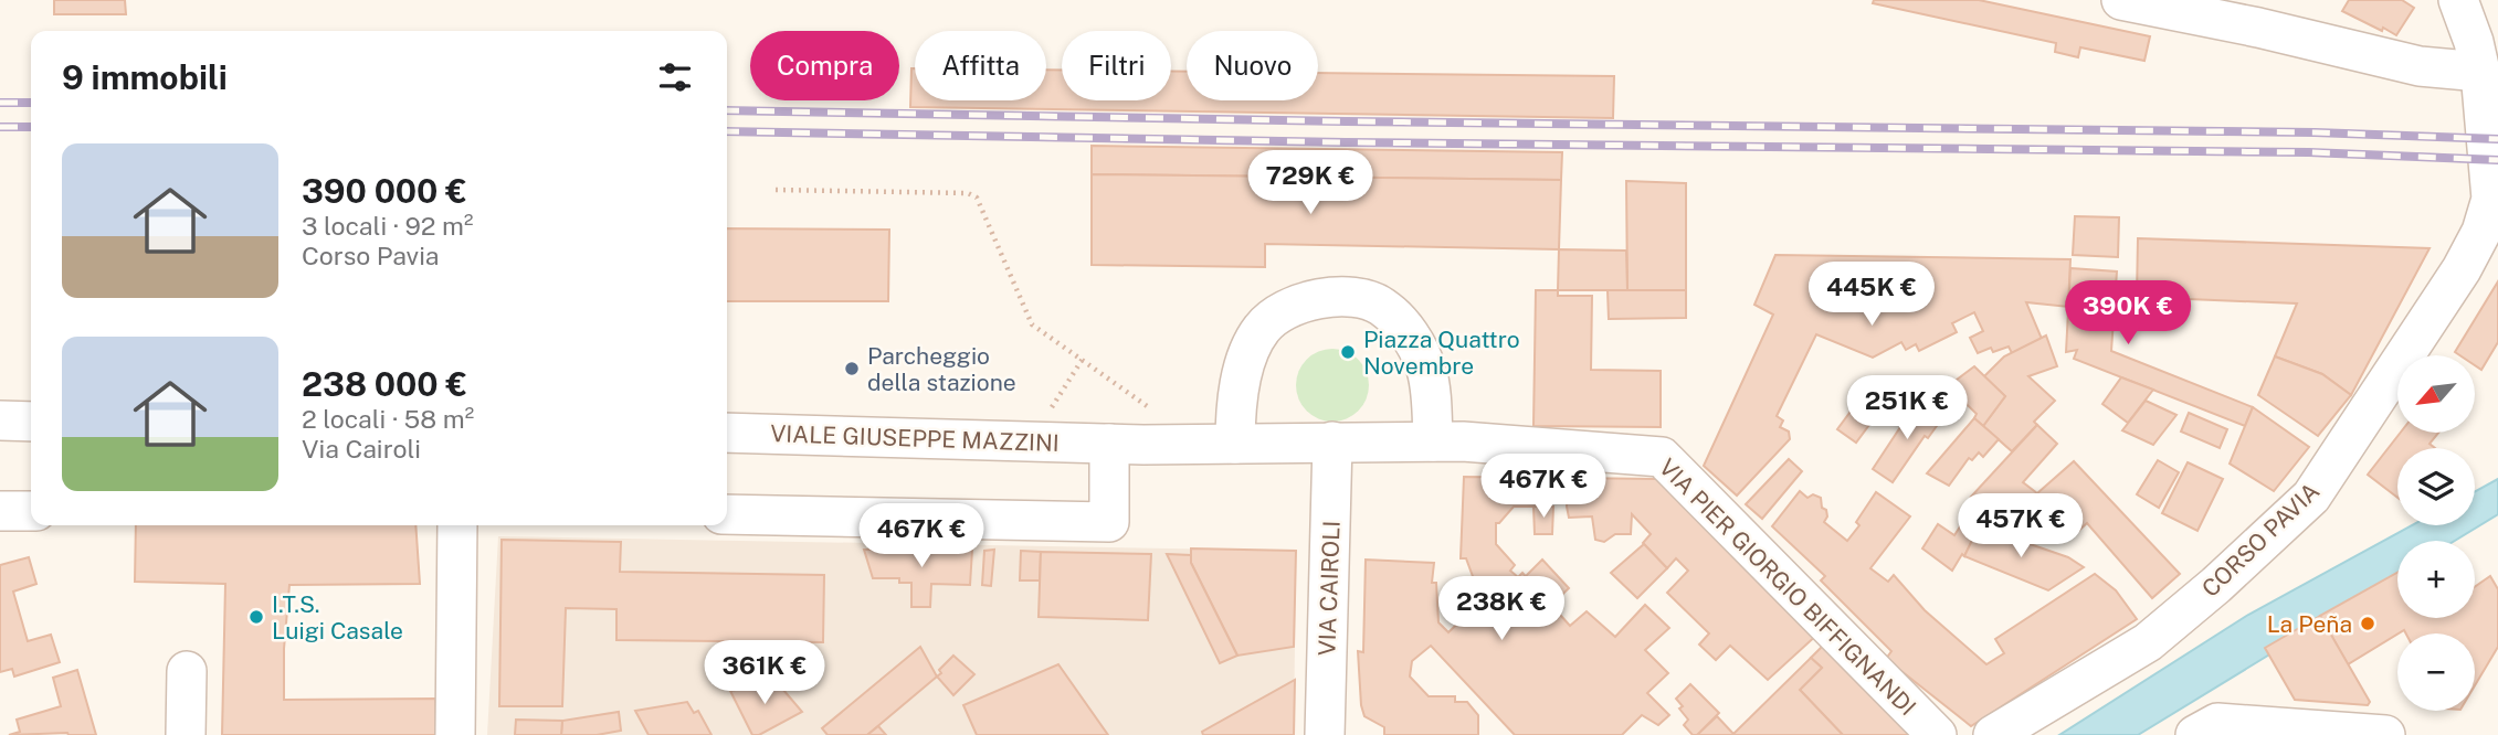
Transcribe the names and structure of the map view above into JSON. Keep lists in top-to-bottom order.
{
  "streets": {
    "street": [
      "VIALE GIUSEPPE MAZZINI",
      "CORSO PAVIA",
      "VIA PIER GIORGIO BIFFIGNANDI",
      "VIA CAIROLI"
    ]
  },
  "crossings": [
    ["VIALE GIUSEPPE MAZZINI", "VIA PIER GIORGIO BIFFIGNANDI"],
    ["VIALE GIUSEPPE MAZZINI", "VIA CAIROLI"],
    ["VIA PIER GIORGIO BIFFIGNANDI", "VIA CAIROLI"]
  ],
  "places": [
    "Piazza Quattro Novembre",
    "Parcheggio della stazione",
    "I.T.S. Luigi Casale",
    "La Peña"
  ],
  "north": "bottom left",
  "page": {
    "chip": [
      "Compra",
      "Affitta",
      "Filtri",
      "Nuovo"
    ],
    "heading": "9 immobili",
    "list": [
      {
        "name": "390 000 €",
        "note": "3 locali · 92 m² · Corso Pavia"
      },
      {
        "name": "238 000 €",
        "note": "2 locali · 58 m² · Via Cairoli"
      }
    ],
    "price": [
      "729K €",
      "445K €",
      "390K €",
      "251K €",
      "467K €",
      "457K €",
      "467K €",
      "238K €",
      "361K €"
    ],
    "map_buttons": ["+", "−"]
  }
}
